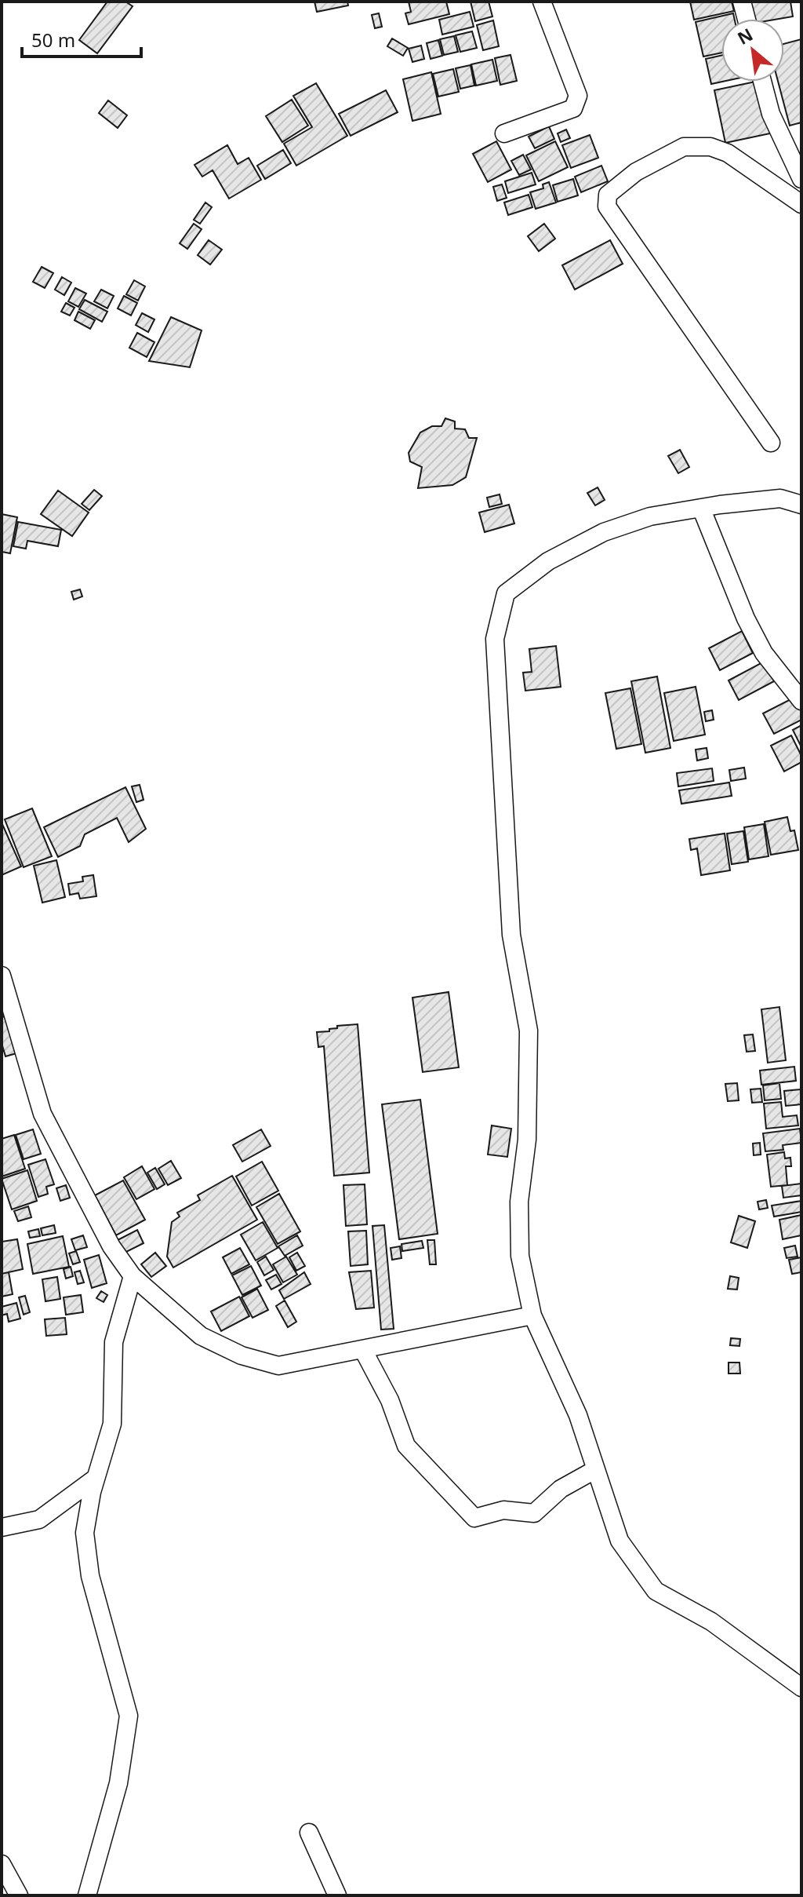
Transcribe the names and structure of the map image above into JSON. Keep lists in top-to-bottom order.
{
  "scale_bar": "50 m",
  "north": "top left"
}
